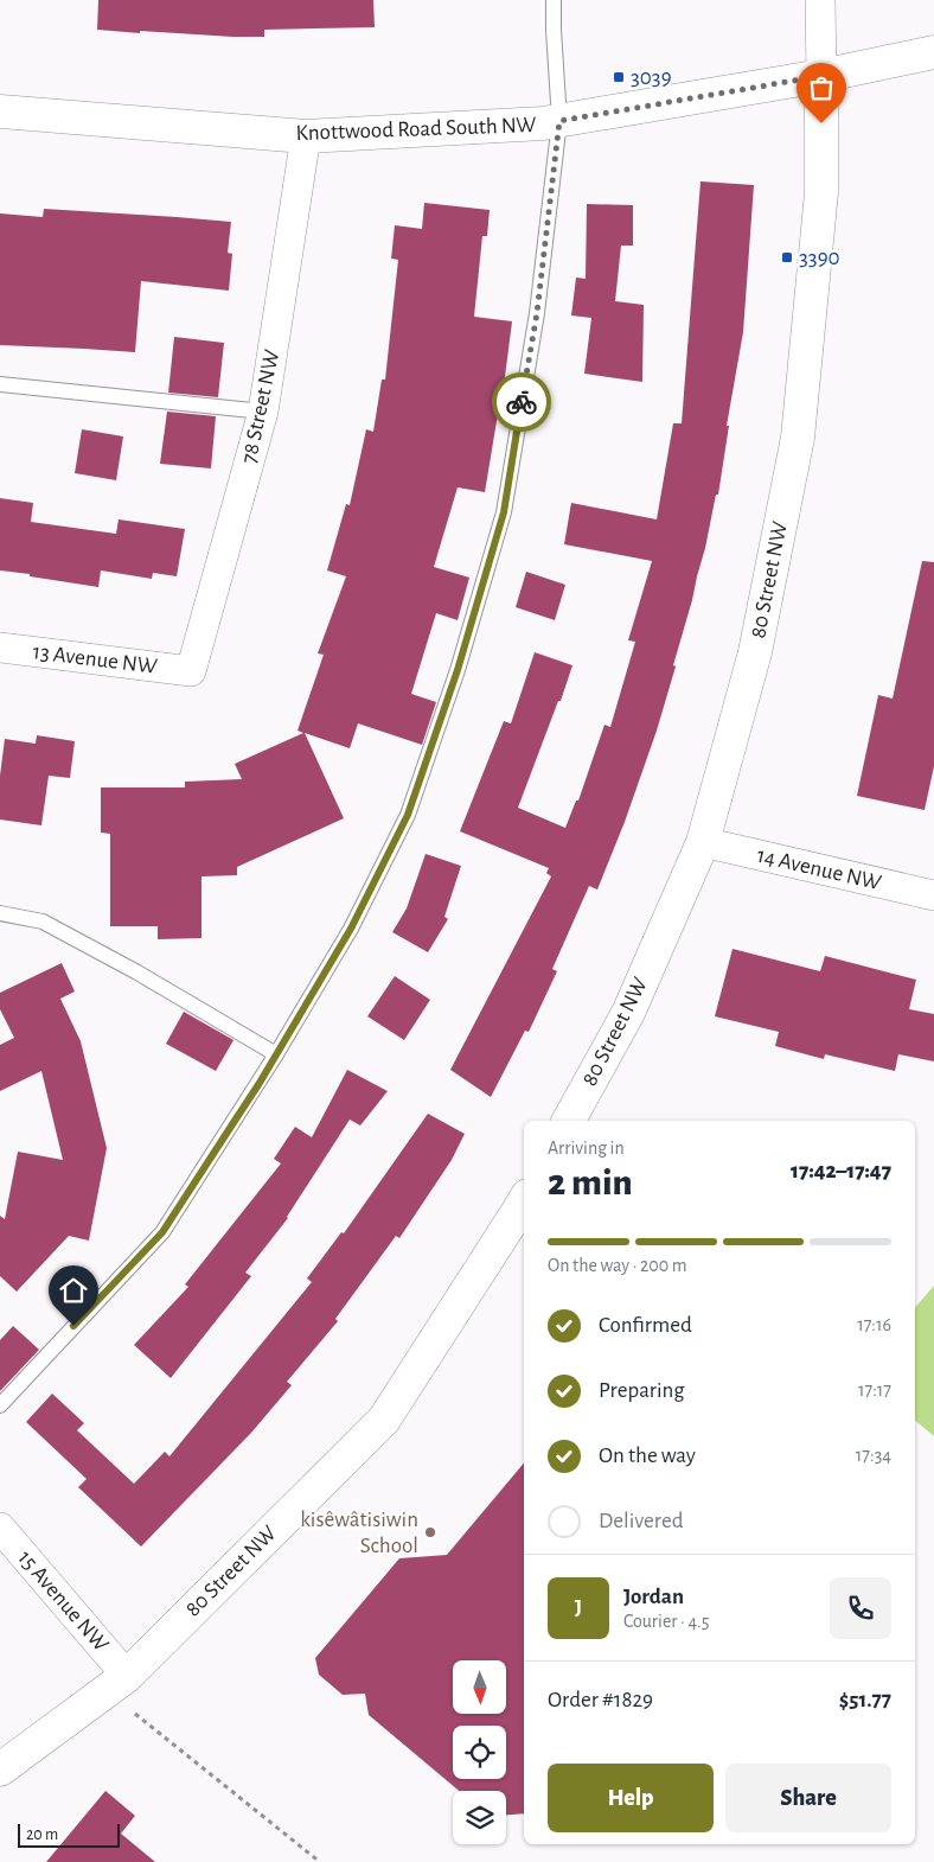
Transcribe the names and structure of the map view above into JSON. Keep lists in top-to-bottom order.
{
  "streets": {
    "street": [
      "Knottwood Road South NW",
      "78 Street NW",
      "80 Street NW",
      "13 Avenue NW",
      "14 Avenue NW",
      "15 Avenue NW"
    ]
  },
  "crossings": [
    ["Knottwood Road South NW", "78 Street NW"],
    ["Knottwood Road South NW", "80 Street NW"],
    ["78 Street NW", "13 Avenue NW"],
    ["80 Street NW", "14 Avenue NW"],
    ["80 Street NW", "15 Avenue NW"]
  ],
  "places": {
    "transit": ["3039", "3390"],
    "other": ["kisêwâtisiwin School"]
  },
  "scale_bar": "20 m",
  "north": "bottom",
  "page": {
    "heading": ["2 min", "Arriving in", "17:42–17:47"],
    "panel": [
      "Jordan",
      "Courier · 4.5",
      "Order #1829",
      "$51.77"
    ],
    "bar": "On the way · 200 m",
    "list": [
      ["Confirmed", "17:16"],
      ["Preparing", "17:17"],
      ["On the way", "17:34"],
      "Delivered"
    ],
    "round": "J",
    "buttons": ["Help", "Share"],
    "scale": "20 m"
  }
}
